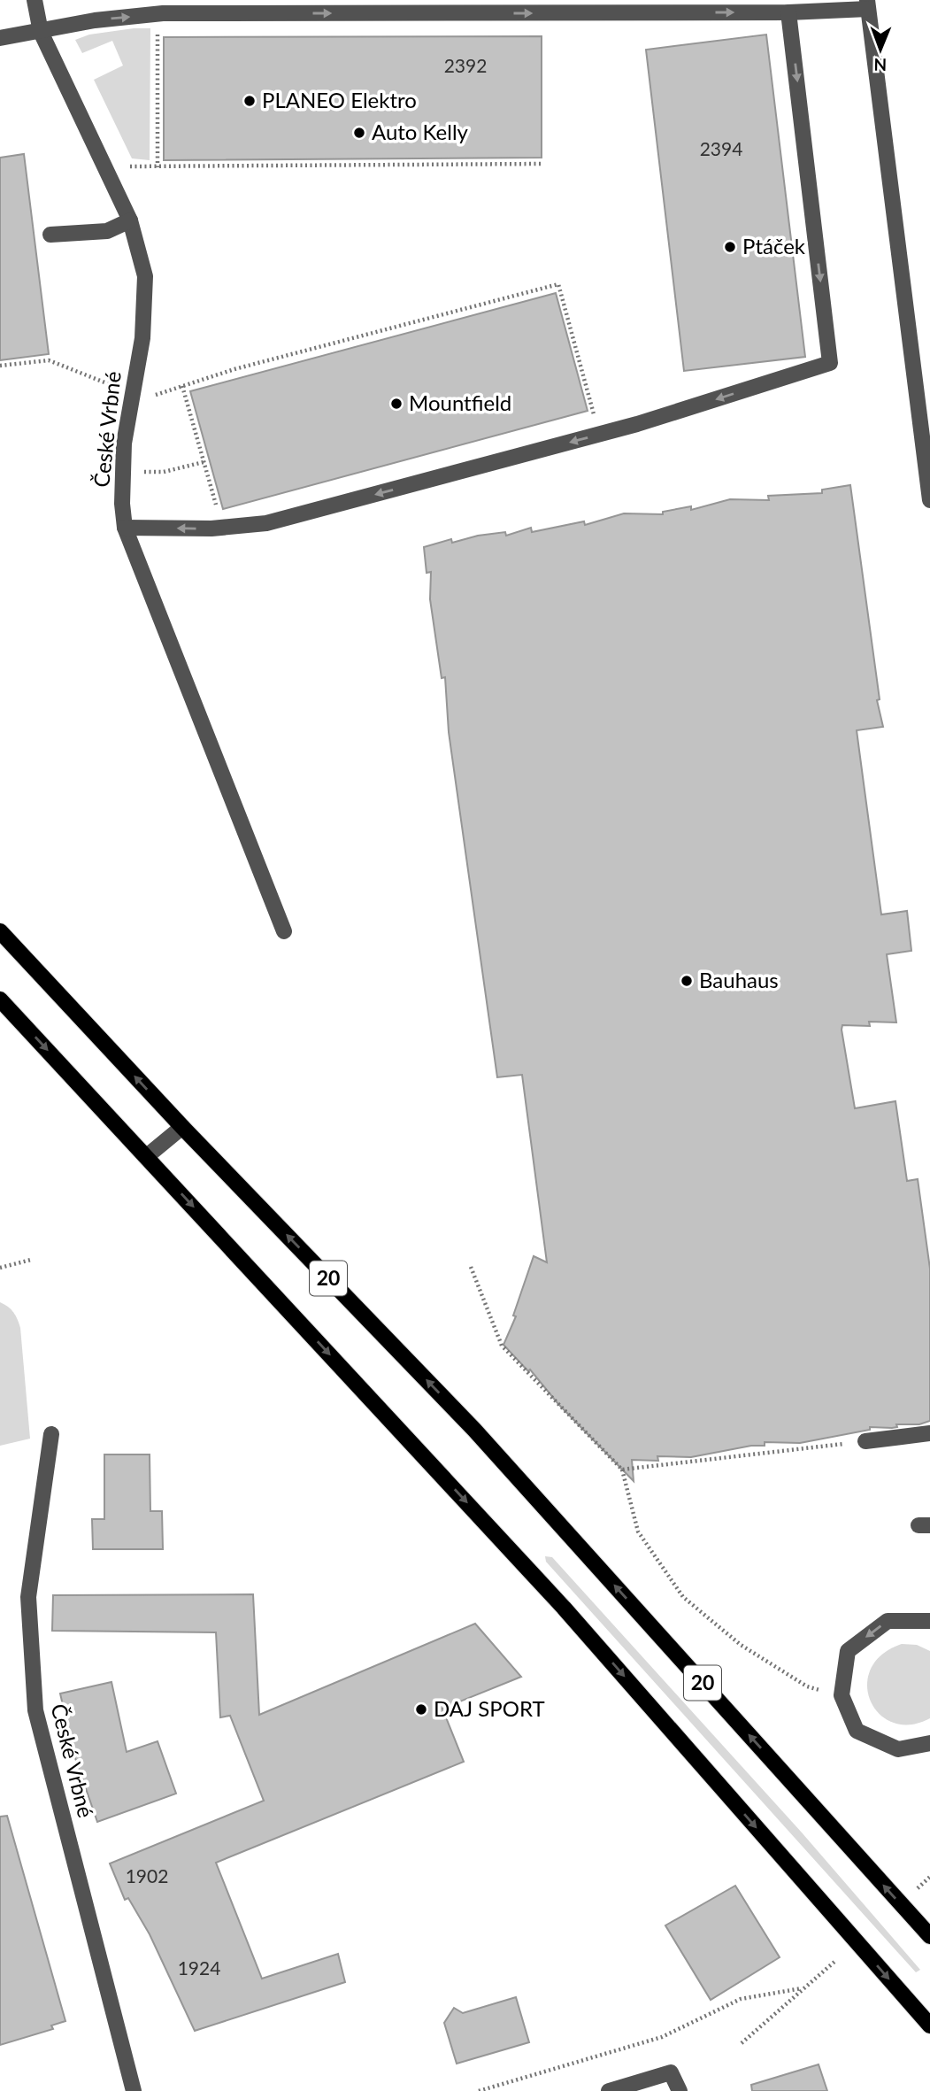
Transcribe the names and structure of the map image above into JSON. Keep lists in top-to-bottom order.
{
  "streets": {
    "main road": ["20"],
    "street": ["České Vrbné"]
  },
  "places": [
    "PLANEO Elektro",
    "Auto Kelly",
    "Ptáček",
    "Mountfield",
    "Bauhaus",
    "DAJ SPORT"
  ],
  "house_numbers": [
    "2392",
    "2394",
    "1902",
    "1924"
  ],
  "north": "bottom"
}
